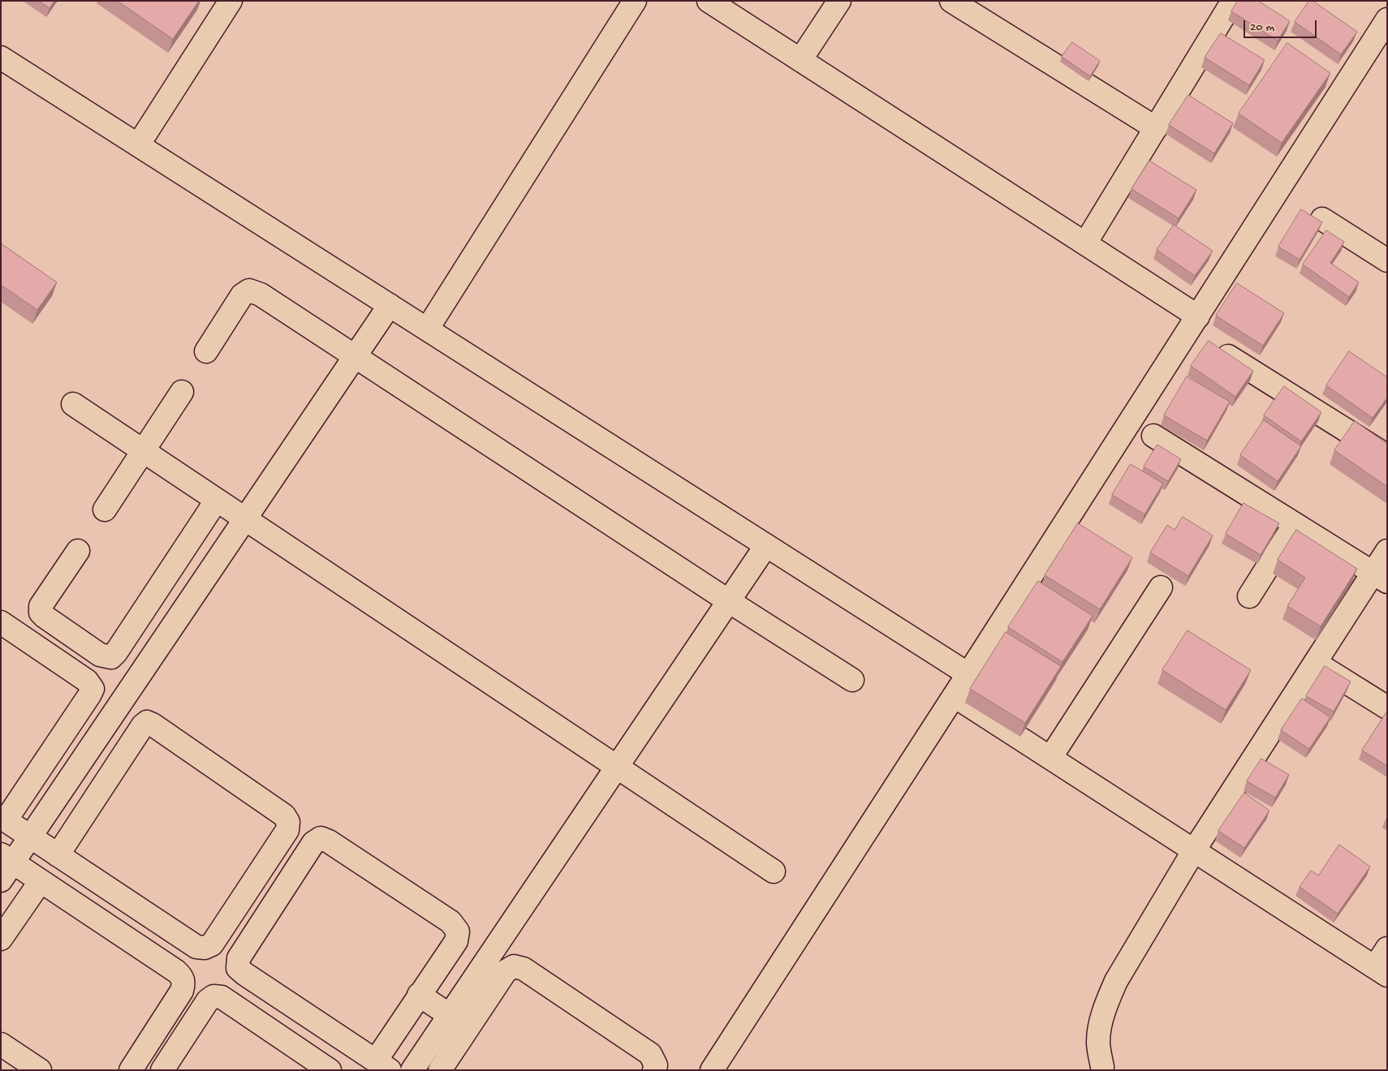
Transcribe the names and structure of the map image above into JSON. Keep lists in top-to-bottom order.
{
  "scale_bar": "20 m"
}
